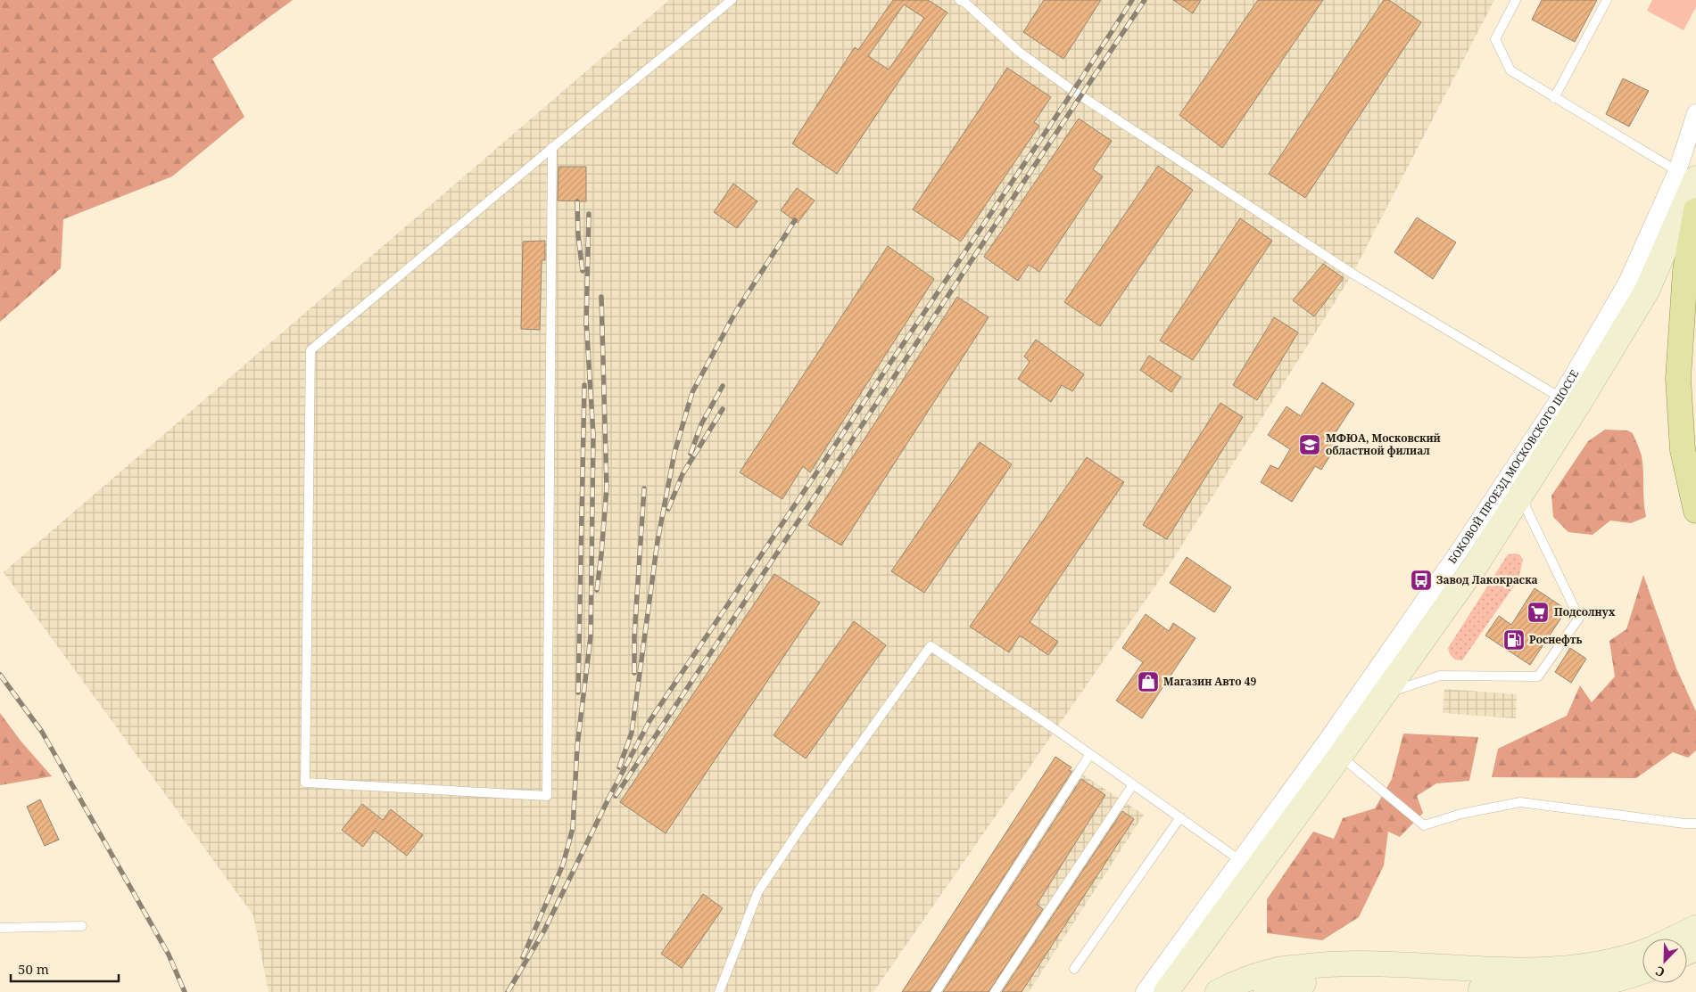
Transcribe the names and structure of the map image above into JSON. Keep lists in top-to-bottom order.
{
  "streets": {
    "street": ["БОКОВОЙ ПРОЕЗД МОСКОВСКОГО ШОССЕ"]
  },
  "places": {
    "school or university": ["МФЮА, Московский областной филиал"],
    "bus stop": ["Завод Лакокраска"],
    "supermarket": ["Подсолнух"],
    "fuel station": ["Роснефть"],
    "shop": ["Магазин Авто 49"]
  },
  "scale_bar": "50 m",
  "north": "bottom left"
}
